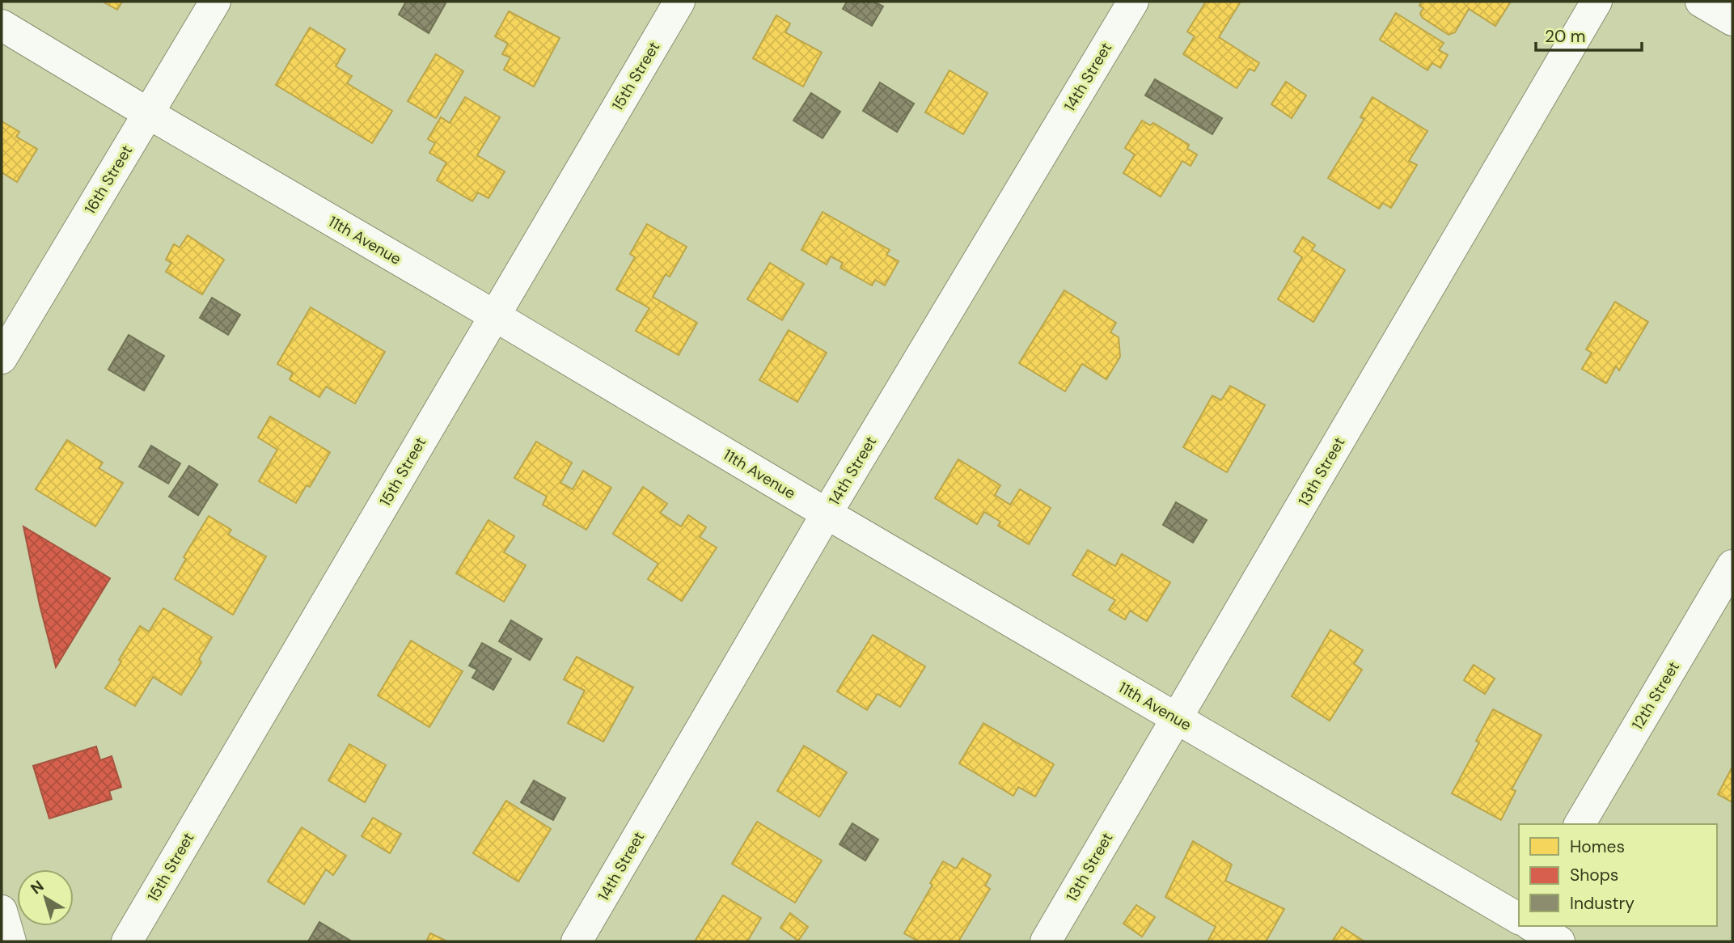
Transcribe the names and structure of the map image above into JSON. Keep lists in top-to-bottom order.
{
  "streets": {
    "street": [
      "15th Street",
      "14th Street",
      "16th Street",
      "11th Avenue",
      "13th Street",
      "12th Street"
    ]
  },
  "crossings": [
    ["15th Street", "11th Avenue"],
    ["14th Street", "11th Avenue"],
    ["16th Street", "11th Avenue"],
    ["11th Avenue", "13th Street"]
  ],
  "legend": ["Homes", "Shops", "Industry"],
  "scale_bar": "20 m",
  "north": "top left"
}
